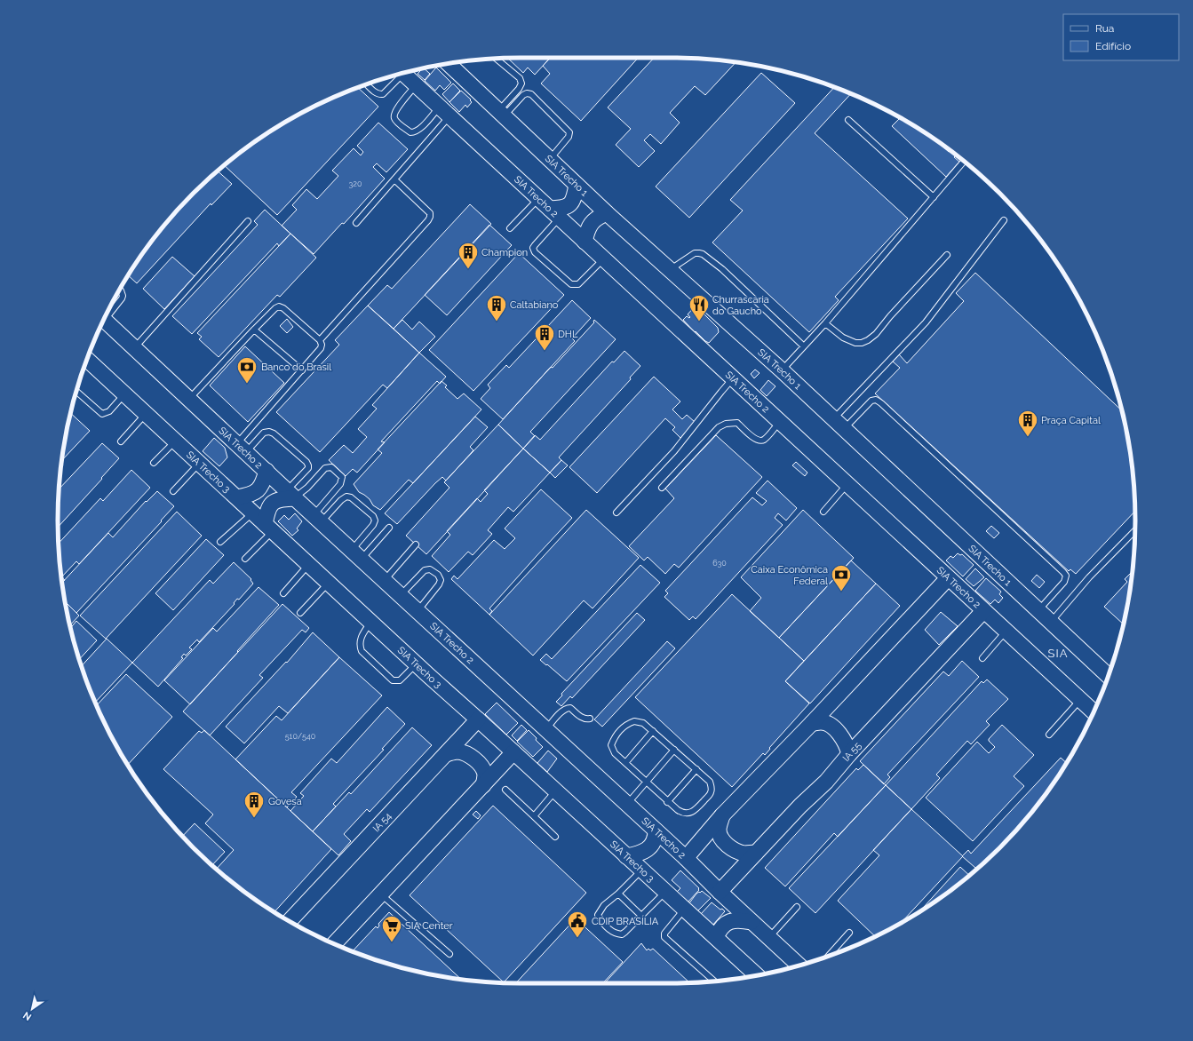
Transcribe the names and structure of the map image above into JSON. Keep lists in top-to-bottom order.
{
  "streets": {
    "main road": [
      "SIA Trecho 1",
      "SIA Trecho 2",
      "SIA Trecho 3",
      "IA 55",
      "IA 54"
    ]
  },
  "crossings": [
    ["SIA Trecho 2", "IA 55"],
    ["SIA Trecho 3", "IA 54"]
  ],
  "districts": ["SIA"],
  "places": {
    "building": [
      "Champion",
      "Caltabiano",
      "DHL",
      "Praça Capital",
      "Govesa"
    ],
    "restaurant": ["Churrascaria do Gaucho"],
    "bank": ["Banco do Brasil", "Caixa Econômica Federal"],
    "public building": ["CDIP BRASÍLIA"],
    "supermarket": ["SIA Center"]
  },
  "house_numbers": ["320", "630", "510/540"],
  "legend": ["Rua", "Edifício"],
  "north": "bottom left"
}
